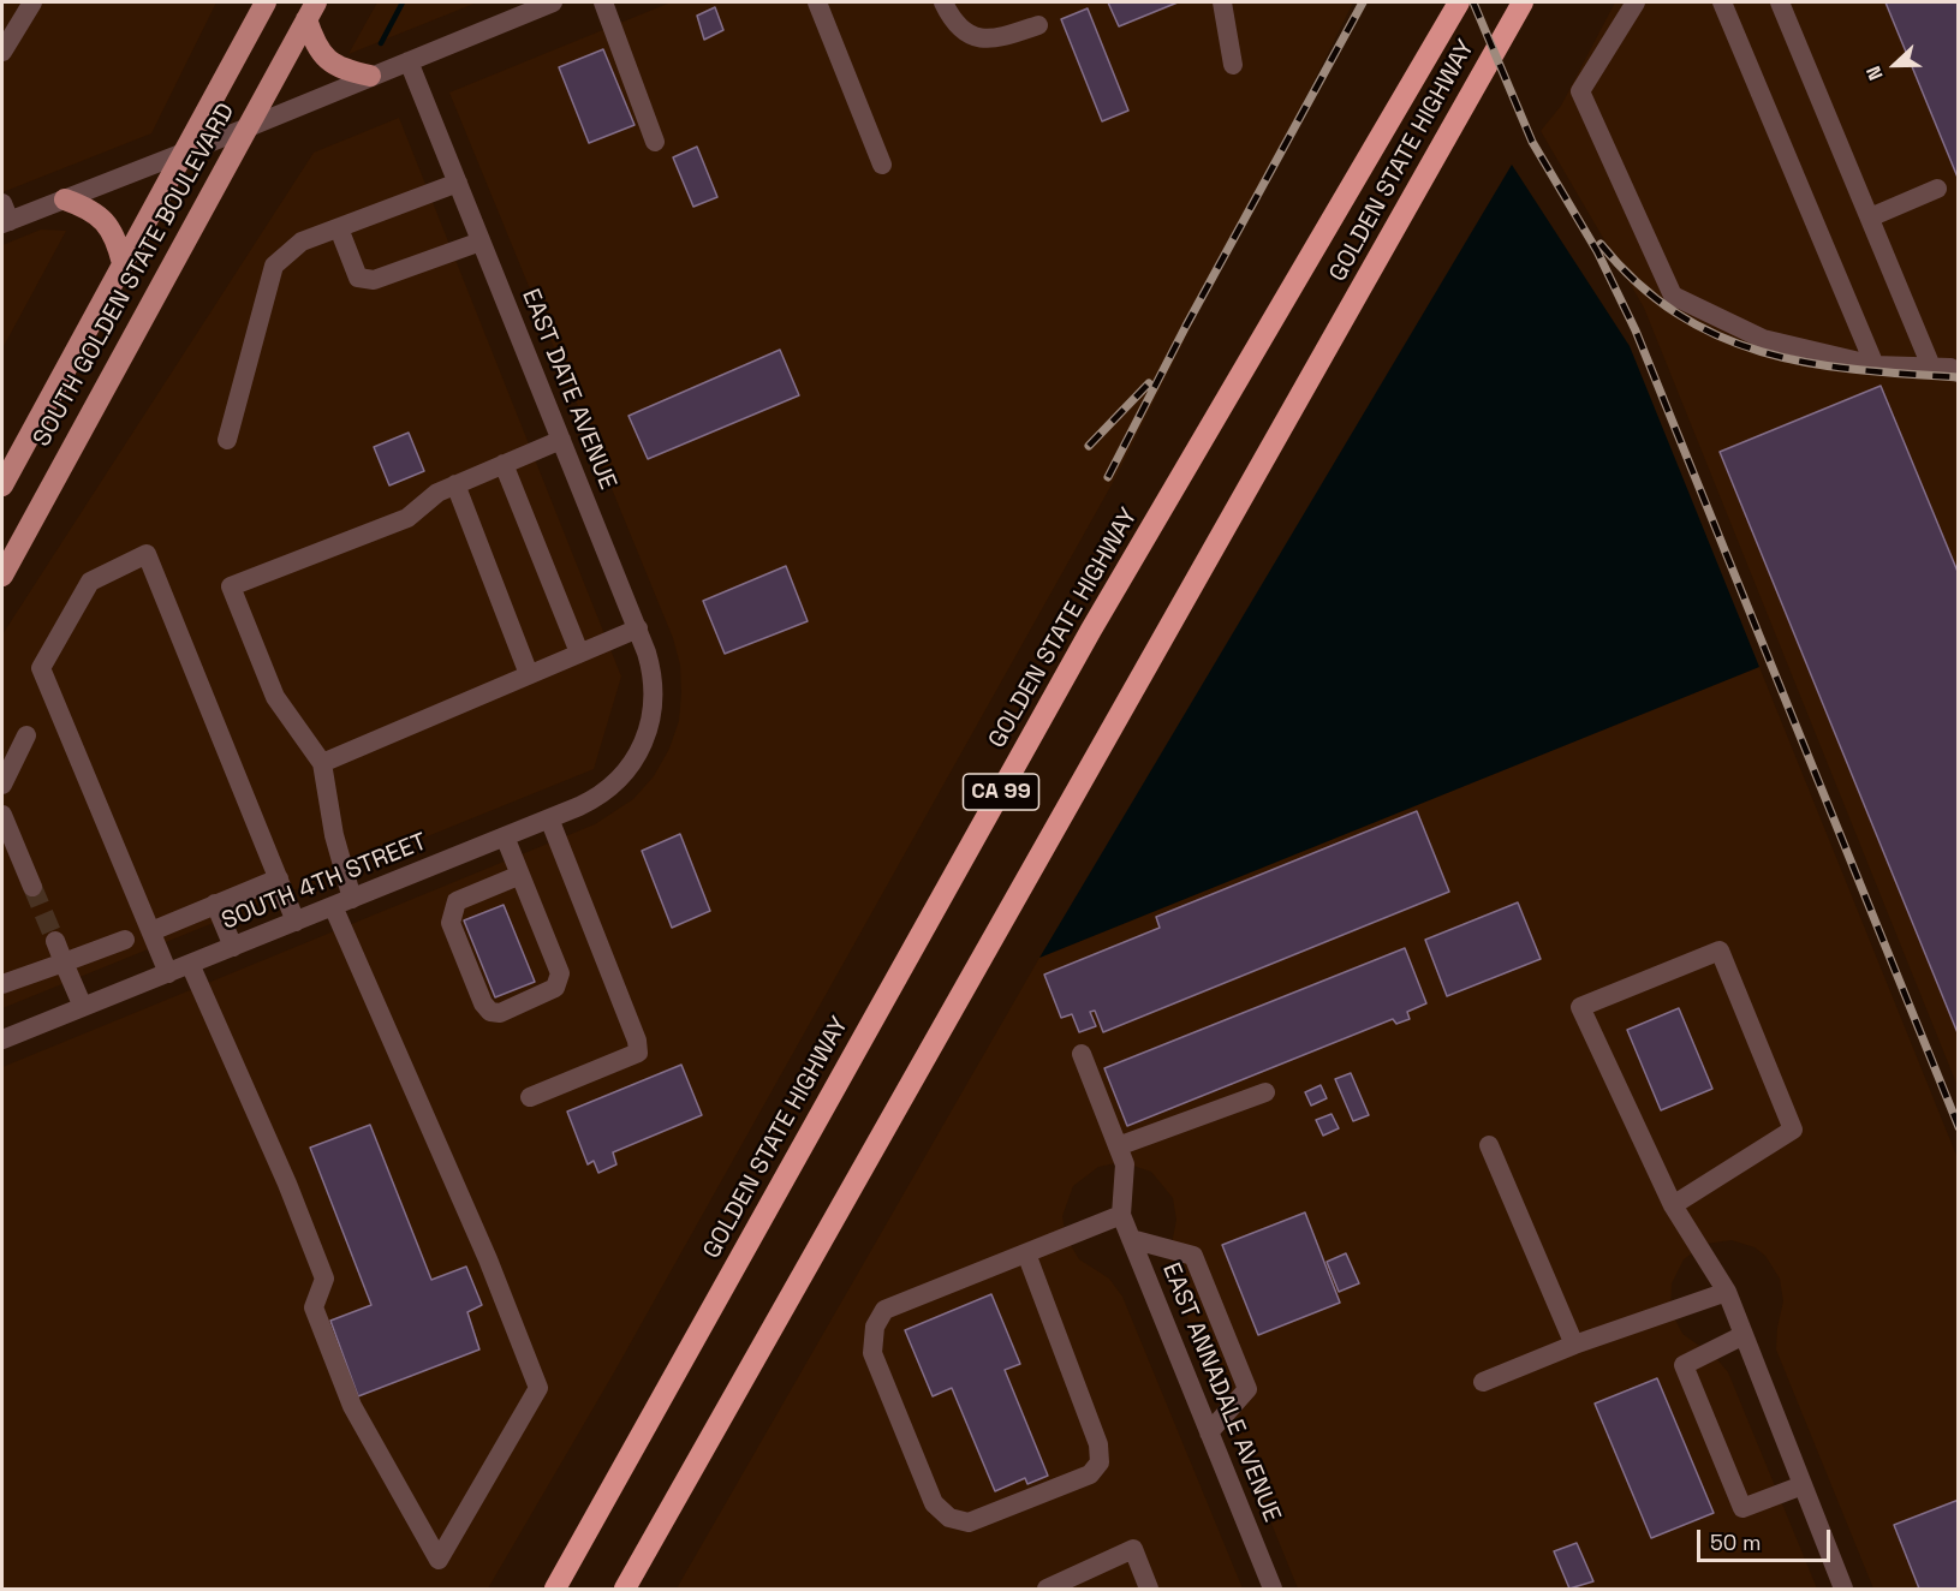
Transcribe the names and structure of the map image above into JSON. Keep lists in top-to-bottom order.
{
  "streets": {
    "highway": ["GOLDEN STATE HIGHWAY", "CA 99"],
    "main road": ["SOUTH GOLDEN STATE BOULEVARD"],
    "street": ["EAST DATE AVENUE", "SOUTH 4TH STREET", "EAST ANNADALE AVENUE"]
  },
  "crossings": [
    ["EAST DATE AVENUE", "SOUTH 4TH STREET"]
  ],
  "scale_bar": "50 m",
  "north": "left"
}
